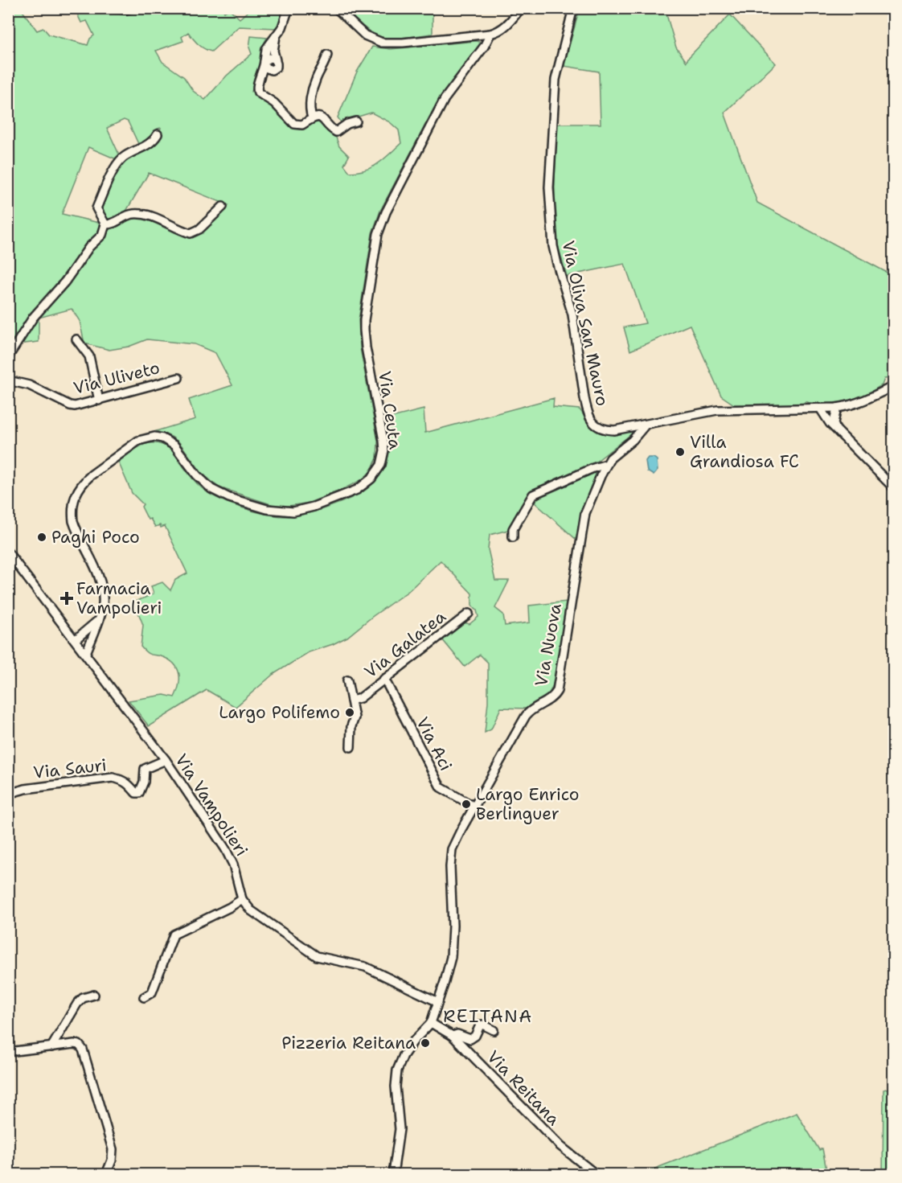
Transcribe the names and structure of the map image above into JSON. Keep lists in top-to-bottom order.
{
  "streets": {
    "street": [
      "Via Oliva San Mauro",
      "Via Uliveto",
      "Via Ceuta",
      "Via Galatea",
      "Via Nuova",
      "Via Aci",
      "Via Sauri",
      "Via Vampolieri",
      "Via Reitana"
    ]
  },
  "crossings": [
    ["Via Oliva San Mauro", "Via Nuova"],
    ["Via Ceuta", "Via Vampolieri"],
    ["Via Galatea", "Via Aci"],
    ["Via Nuova", "Via Aci"],
    ["Via Nuova", "Via Reitana"],
    ["Via Sauri", "Via Vampolieri"]
  ],
  "districts": ["REITANA"],
  "places": {
    "other": [
      "Villa Grandiosa FC",
      "Paghi Poco",
      "Largo Polifemo",
      "Largo Enrico Berlinguer",
      "Pizzeria Reitana"
    ],
    "health": ["Farmacia Vampolieri"]
  }
}
